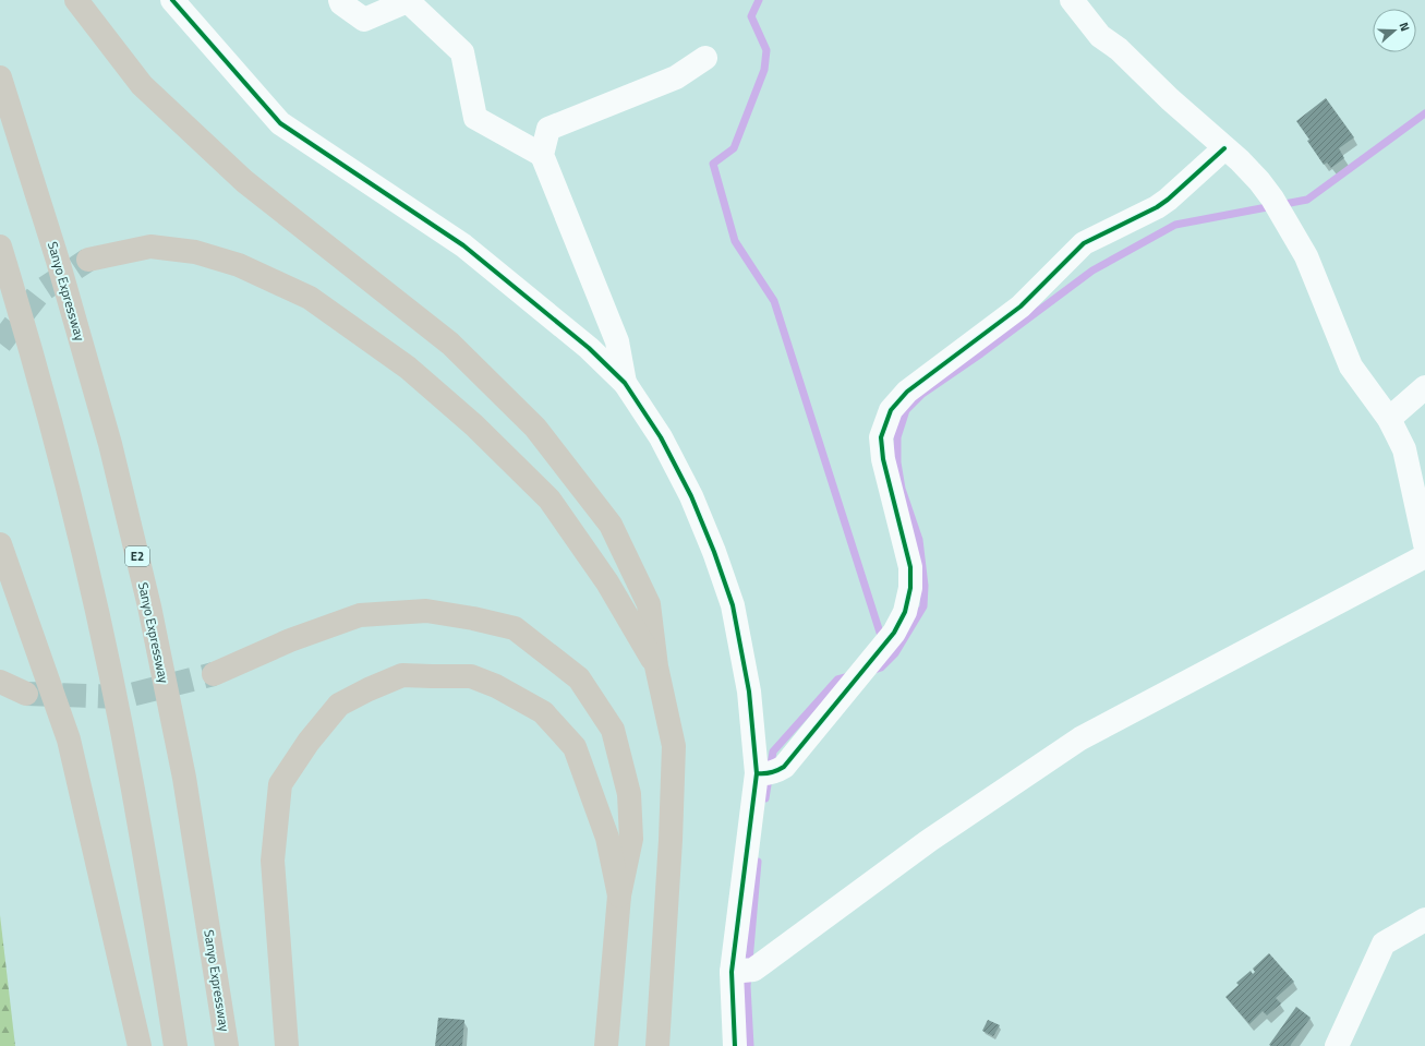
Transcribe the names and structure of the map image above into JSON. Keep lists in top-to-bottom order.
{
  "streets": {
    "highway": ["Sanyo Expressway", "E2"]
  },
  "north": "right"
}
